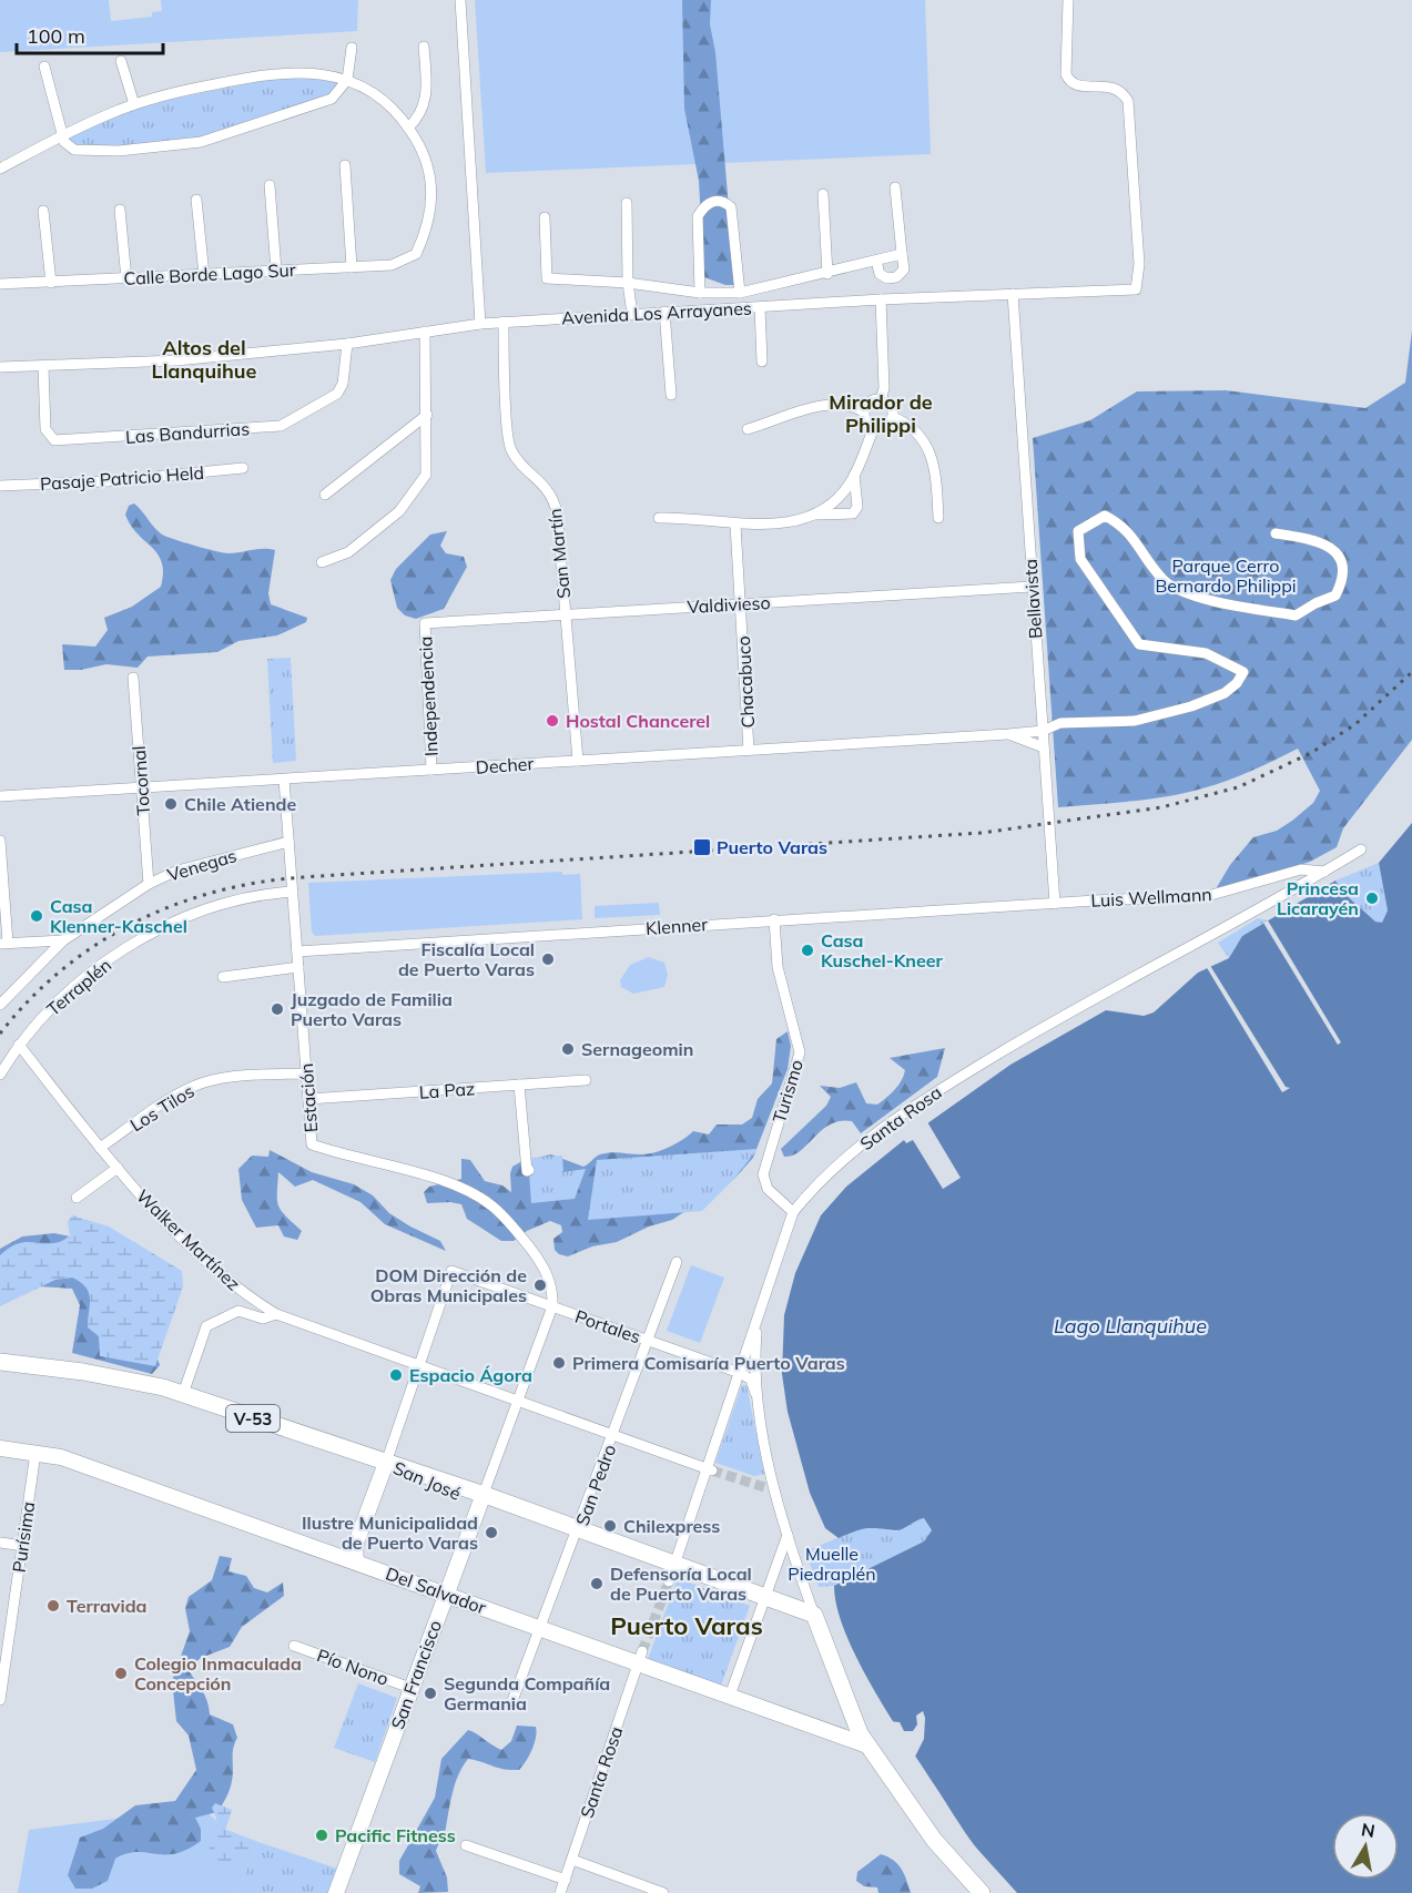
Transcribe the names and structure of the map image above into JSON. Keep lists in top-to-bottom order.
{
  "streets": {
    "main road": [
      "V-53",
      "San José",
      "Del Salvador",
      "San Francisco"
    ],
    "street": [
      "Calle Borde Lago Sur",
      "Avenida Los Arrayanes",
      "Las Bandurrias",
      "Pasaje Patricio Held",
      "San Martín",
      "Bellavista",
      "Valdivieso",
      "Chacabuco",
      "Independencia",
      "Decher",
      "Tocornal",
      "Venegas",
      "Luis Wellmann",
      "Klenner",
      "Terraplén",
      "La Paz",
      "Turismo",
      "Estación",
      "Los Tilos",
      "Santa Rosa",
      "Walker Martínez",
      "Portales",
      "San Pedro",
      "Purísima",
      "Pío Nono"
    ]
  },
  "crossings": [
    ["Avenida Los Arrayanes", "Las Bandurrias"],
    ["Avenida Los Arrayanes", "San Martín"],
    ["Avenida Los Arrayanes", "Bellavista"],
    ["San Martín", "Valdivieso"],
    ["San Martín", "Decher"],
    ["Bellavista", "Valdivieso"],
    ["Bellavista", "Decher"],
    ["Bellavista", "Luis Wellmann"],
    ["Bellavista", "Klenner"],
    ["Valdivieso", "Chacabuco"],
    ["Valdivieso", "Independencia"],
    ["Chacabuco", "Decher"],
    ["Independencia", "Decher"],
    ["Decher", "Tocornal"],
    ["Decher", "Estación"],
    ["Tocornal", "Venegas"],
    ["Venegas", "Estación"],
    ["Luis Wellmann", "Klenner"],
    ["Luis Wellmann", "Santa Rosa"],
    ["Klenner", "Turismo"],
    ["Klenner", "Estación"],
    ["Terraplén", "Estación"],
    ["Terraplén", "Walker Martínez"],
    ["La Paz", "Estación"],
    ["Turismo", "Santa Rosa"],
    ["Estación", "Los Tilos"],
    ["Estación", "Portales"],
    ["Estación", "San Francisco"],
    ["Los Tilos", "Walker Martínez"],
    ["Santa Rosa", "Walker Martínez"],
    ["Santa Rosa", "Portales"],
    ["Santa Rosa", "San José"],
    ["Santa Rosa", "Del Salvador"],
    ["Walker Martínez", "Portales"],
    ["Walker Martínez", "San Pedro"],
    ["Walker Martínez", "San Francisco"],
    ["Portales", "San Pedro"],
    ["Portales", "San Francisco"],
    ["V-53", "San José"],
    ["San José", "San Pedro"],
    ["San José", "San Francisco"],
    ["San Pedro", "Del Salvador"],
    ["Purísima", "Del Salvador"],
    ["Del Salvador", "San Francisco"],
    ["Pío Nono", "San Francisco"]
  ],
  "districts": ["Altos del Llanquihue", "Mirador de Philippi", "Puerto Varas"],
  "water": ["Lago Llanquihue"],
  "parks": ["Parque Cerro Bernardo Philippi", "Muelle Piedraplén"],
  "places": {
    "other": [
      "Hostal Chancerel",
      "Chile Atiende",
      "Princesa Licarayén",
      "Casa Klenner-Kaschel",
      "Casa Kuschel-Kneer",
      "Fiscalía Local de Puerto Varas",
      "Juzgado de Familia Puerto Varas",
      "Sernageomin",
      "DOM Dirección de Obras Municipales",
      "Primera Comisaría Puerto Varas",
      "Espacio Ágora",
      "Chilexpress",
      "Ilustre Municipalidad de Puerto Varas",
      "Defensoría Local de Puerto Varas",
      "Terravida",
      "Colegio Inmaculada Concepción",
      "Segunda Compañía Germania",
      "Pacific Fitness"
    ],
    "transit": ["Puerto Varas"]
  },
  "scale_bar": "100 m",
  "north": "top"
}
